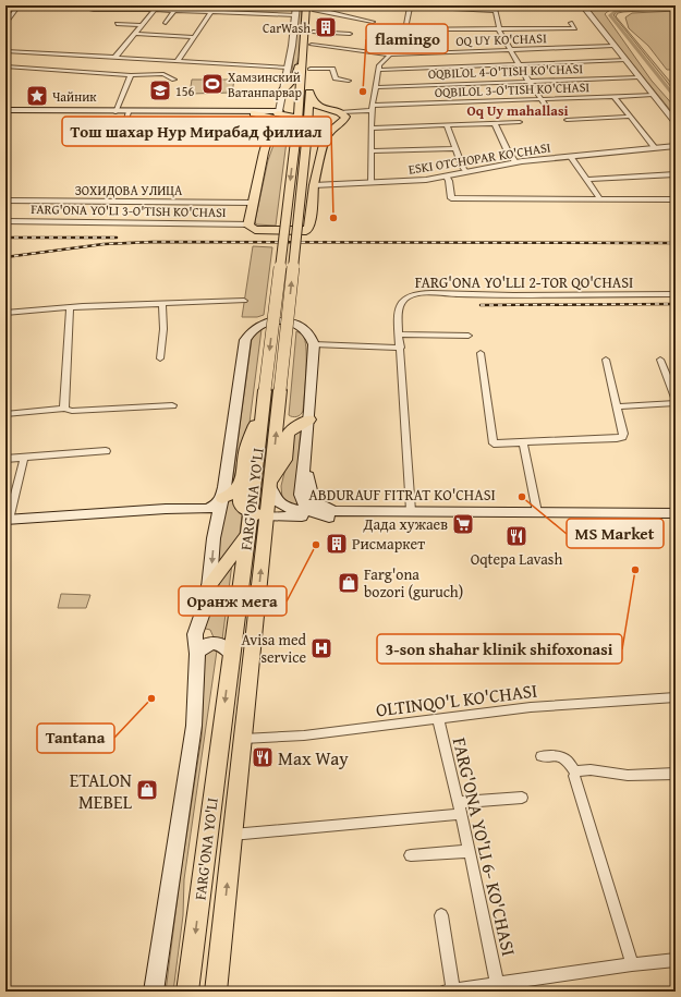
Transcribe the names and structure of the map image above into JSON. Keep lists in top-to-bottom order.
{
  "streets": {
    "main road": ["ABDURAUF FITRAT KO'CHASI", "FARG'ONA YO'LI"],
    "street": [
      "OQ UY KO'CHASI",
      "OQBILOL 4-O'TISH KO'CHASI",
      "OQBILOL 3-O'TISH KO'CHASI",
      "ESKI OTCHOPAR KO'CHASI",
      "ЗОХИДОВА УЛИЦА",
      "FARG'ONA YO'LI 3-O'TISH KO'CHASI",
      "FARG'ONA YO'LLI 2-TOR QO'CHASI",
      "OLTINQO'L KO'CHASI",
      "FARG'ONA YO'LI 6- KO'CHASI"
    ]
  },
  "crossings": [
    ["FARG'ONA YO'LLI 2-TOR QO'CHASI", "ABDURAUF FITRAT KO'CHASI"],
    ["ABDURAUF FITRAT KO'CHASI", "FARG'ONA YO'LI"],
    ["FARG'ONA YO'LI", "OLTINQO'L KO'CHASI"],
    ["OLTINQO'L KO'CHASI", "FARG'ONA YO'LI 6- KO'CHASI"]
  ],
  "districts": ["Oq Uy mahallasi"],
  "places": {
    "building": ["CarWash", "Рисмаркет"],
    "sports": ["Хамзинский Ватанпарвар"],
    "school or university": ["156"],
    "other": [
      "flamingo",
      "Тош шахар Нур Мирабад филиал",
      "MS Market",
      "Оранж мега",
      "3-son shahar klinik shifoxonasi",
      "Tantana"
    ],
    "place": ["Чайник"],
    "supermarket": ["Дада хужаев"],
    "restaurant": ["Oqtepa Lavash", "Max Way"],
    "shop": ["Farg'ona bozori (guruch)", "ETALON MEBEL"],
    "hospital": ["Avisa med service"]
  }
}
